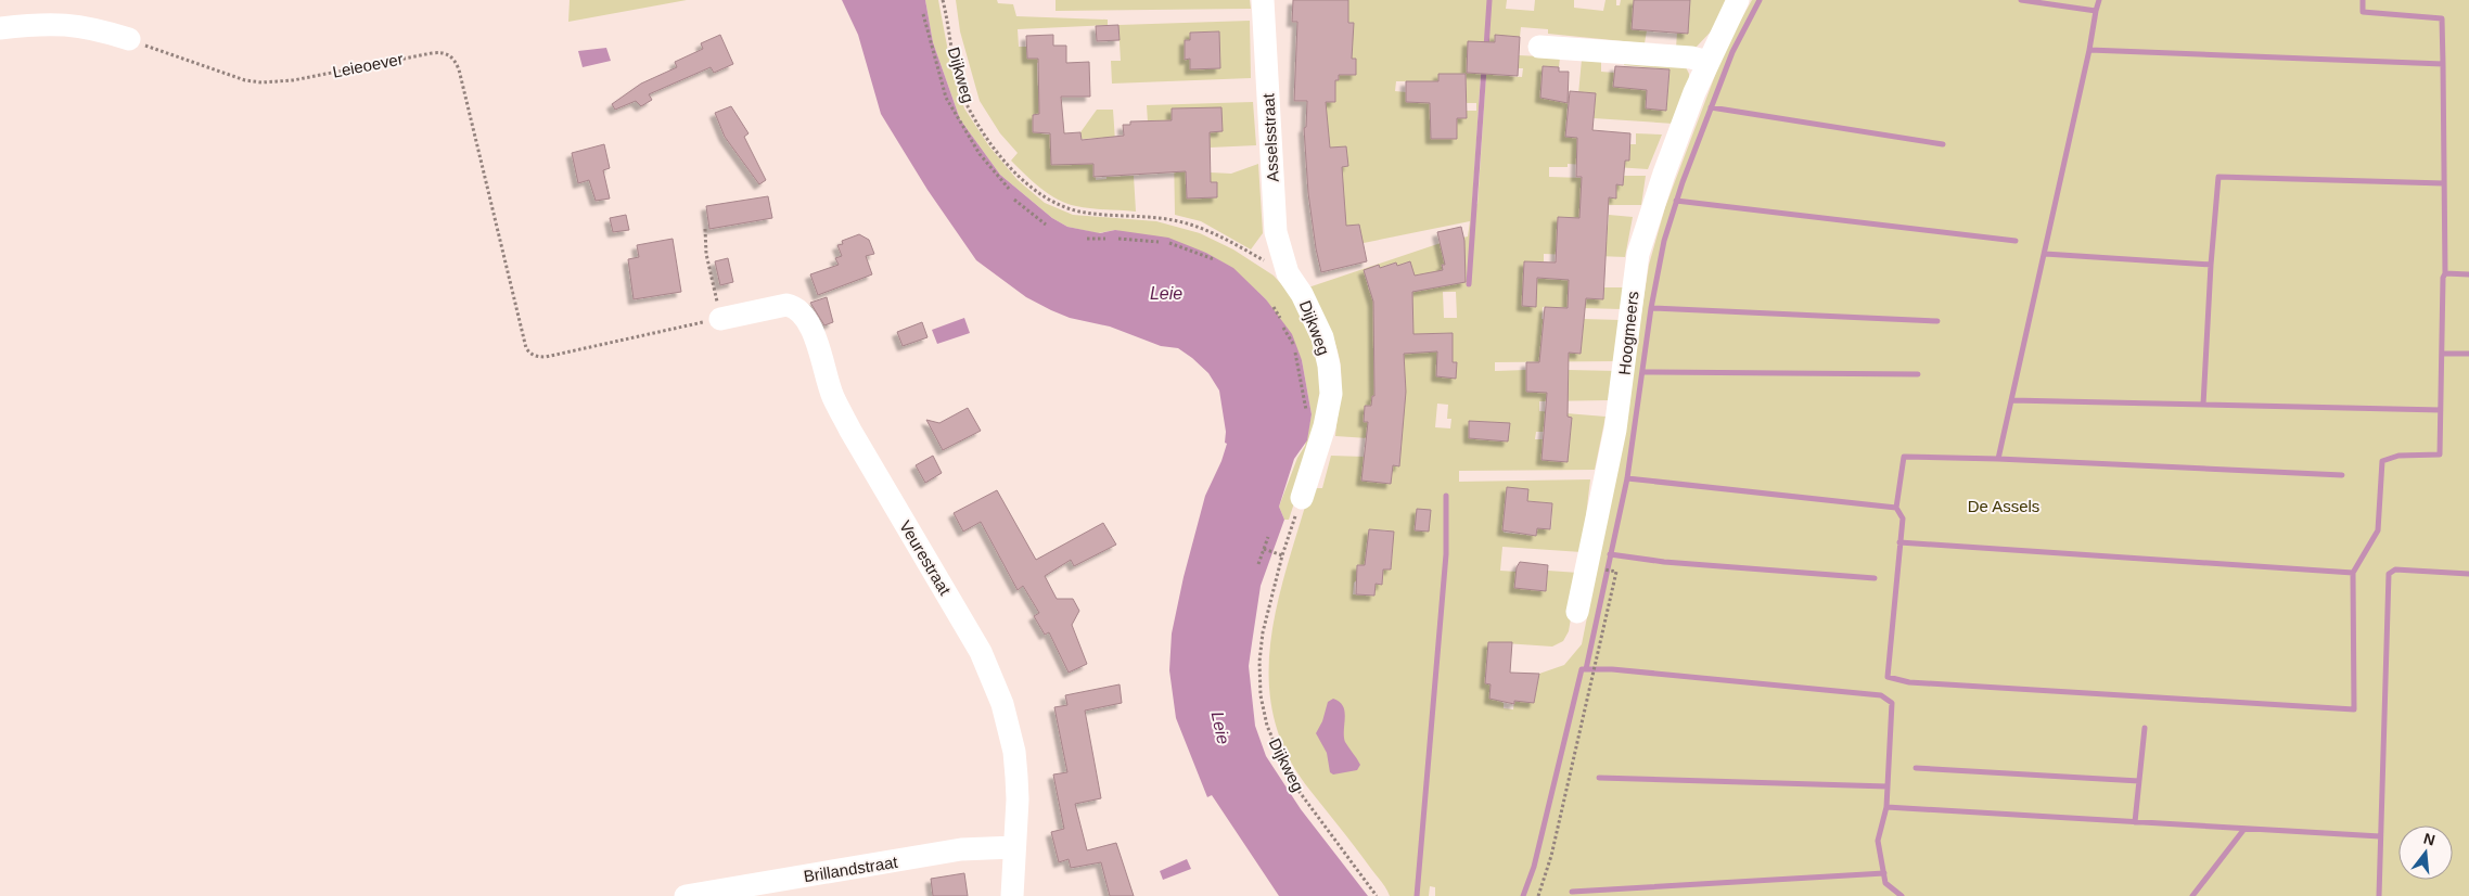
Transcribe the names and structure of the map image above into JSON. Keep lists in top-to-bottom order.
{
  "streets": {
    "street": [
      "Dijkweg",
      "Asselsstraat",
      "Hoogmeers",
      "Veurestraat",
      "Brillandstraat"
    ],
    "path": ["Leieoever"]
  },
  "crossings": [
    ["Leieoever", "Veurestraat"],
    ["Dijkweg", "Asselsstraat"],
    ["Veurestraat", "Brillandstraat"]
  ],
  "water": ["Leie"],
  "parks": ["De Assels"],
  "north": "top"
}
